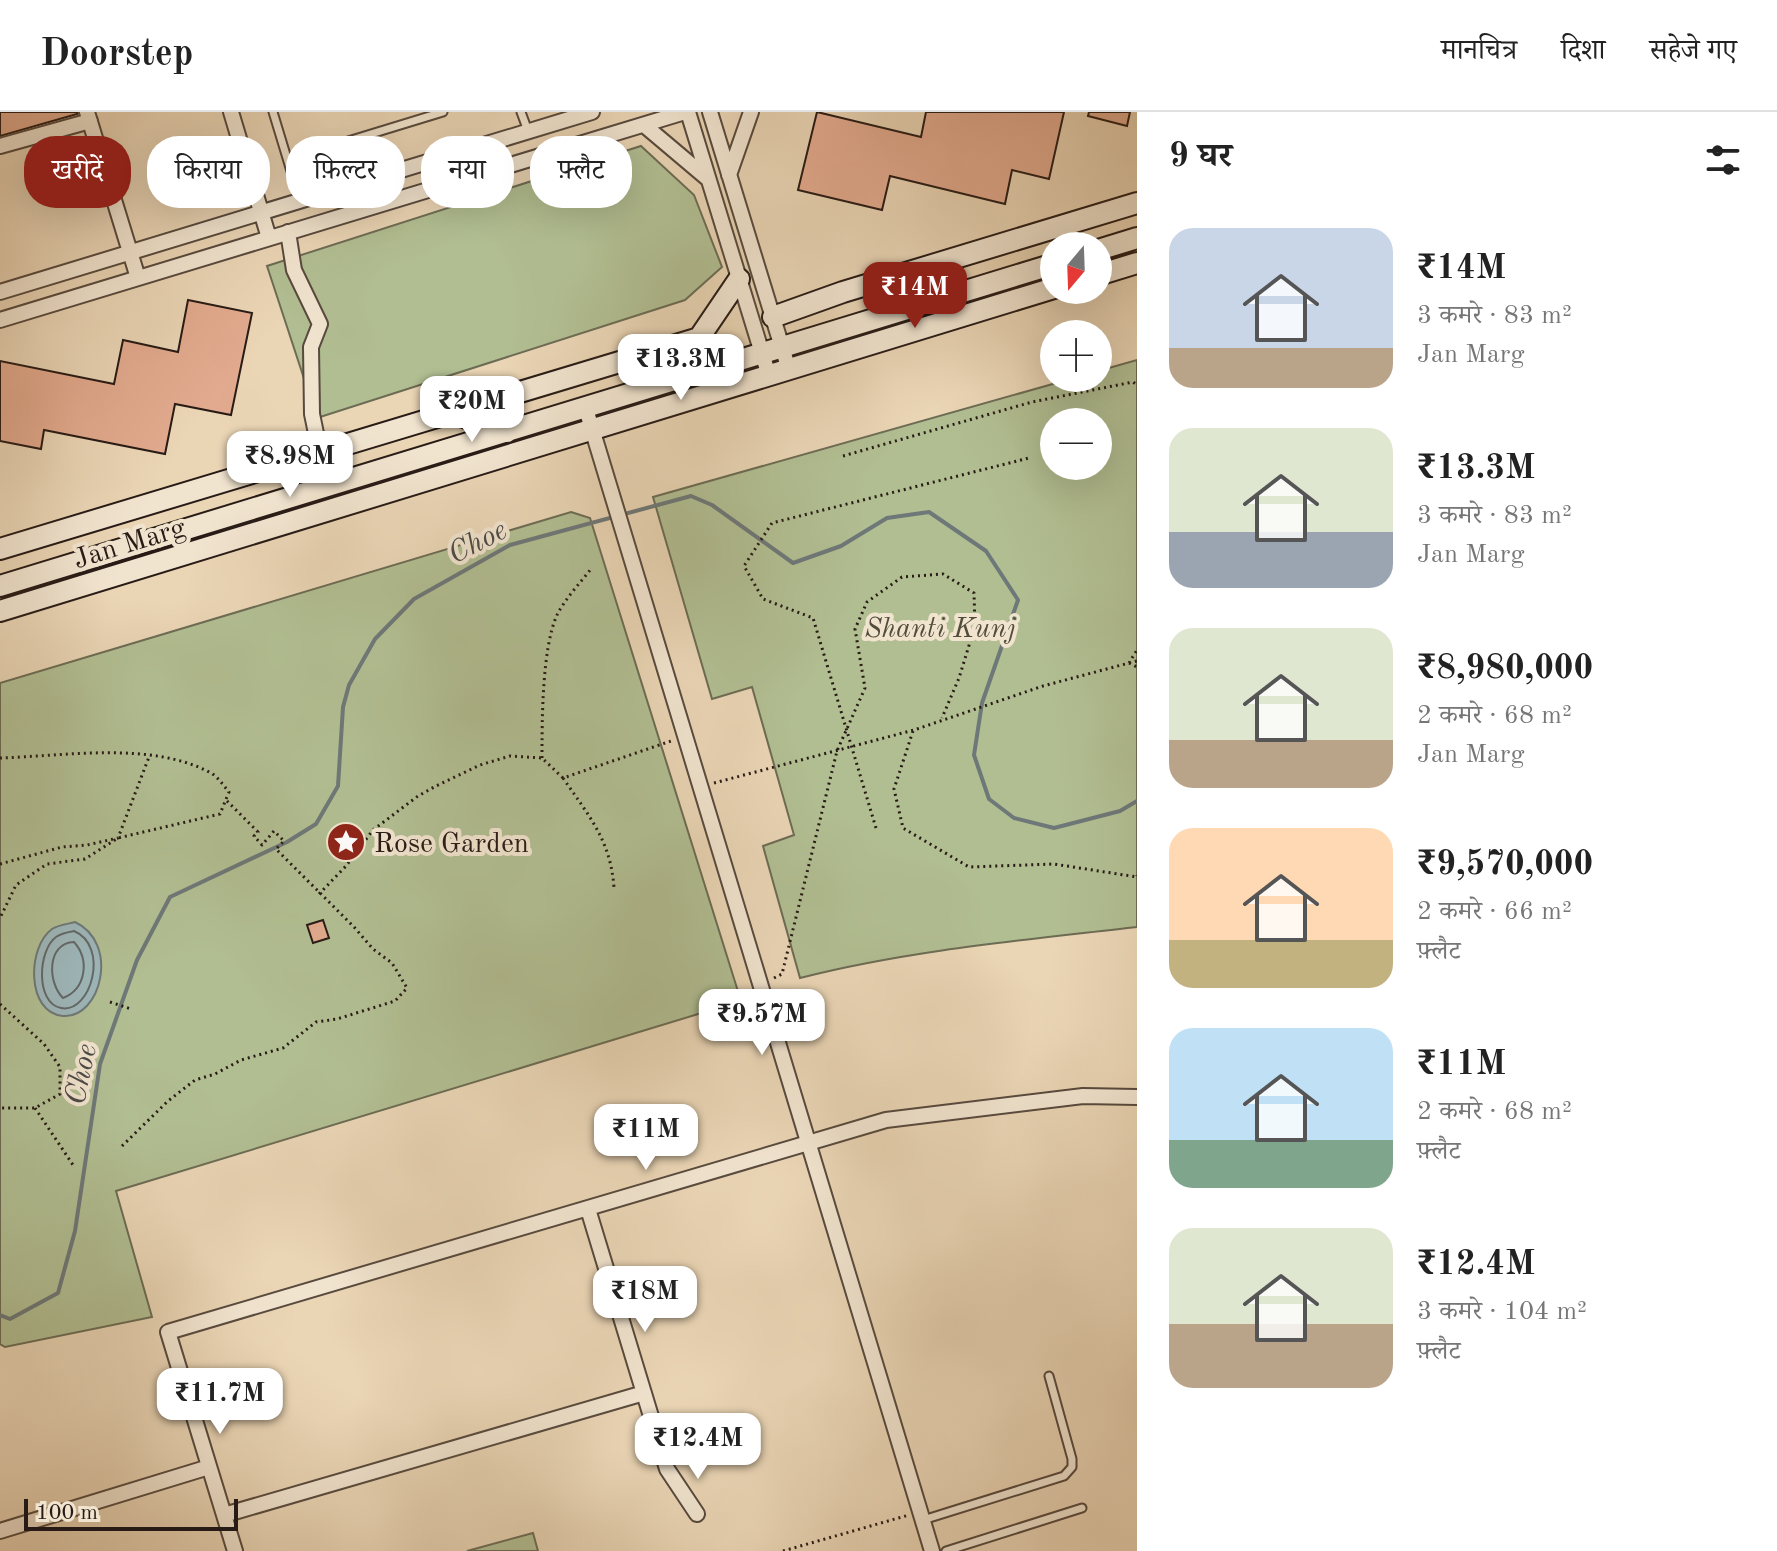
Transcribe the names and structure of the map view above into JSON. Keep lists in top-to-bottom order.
{
  "streets": {
    "main road": ["Jan Marg"]
  },
  "water": ["Choe"],
  "parks": ["Shanti Kunj"],
  "places": {
    "place": ["Rose Garden"]
  },
  "scale_bar": "100 m",
  "north": "bottom",
  "page": {
    "header": "Doorstep",
    "nav": ["मानचित्र", "दिशा", "सहेजे गए"],
    "heading": "9 घर",
    "chip": [
      "खरीदें",
      "किराया",
      "फ़िल्टर",
      "नया",
      "फ़्लैट"
    ],
    "list": [
      {
        "name": "₹14M",
        "note": "3 कमरे · 83 m² · Jan Marg"
      },
      {
        "name": "₹13.3M",
        "note": "3 कमरे · 83 m² · Jan Marg"
      },
      {
        "name": "₹8,980,000",
        "note": "2 कमरे · 68 m² · Jan Marg"
      },
      {
        "name": "₹9,570,000",
        "note": "2 कमरे · 66 m² · फ़्लैट"
      },
      {
        "name": "₹11M",
        "note": "2 कमरे · 68 m² · फ़्लैट"
      },
      {
        "name": "₹12.4M",
        "note": "3 कमरे · 104 m² · फ़्लैट"
      }
    ],
    "map_buttons": ["+", "−"],
    "price": [
      "₹14M",
      "₹13.3M",
      "₹20M",
      "₹8.98M",
      "₹9.57M",
      "₹11M",
      "₹18M",
      "₹11.7M",
      "₹12.4M"
    ],
    "scale": "100 m"
  }
}
